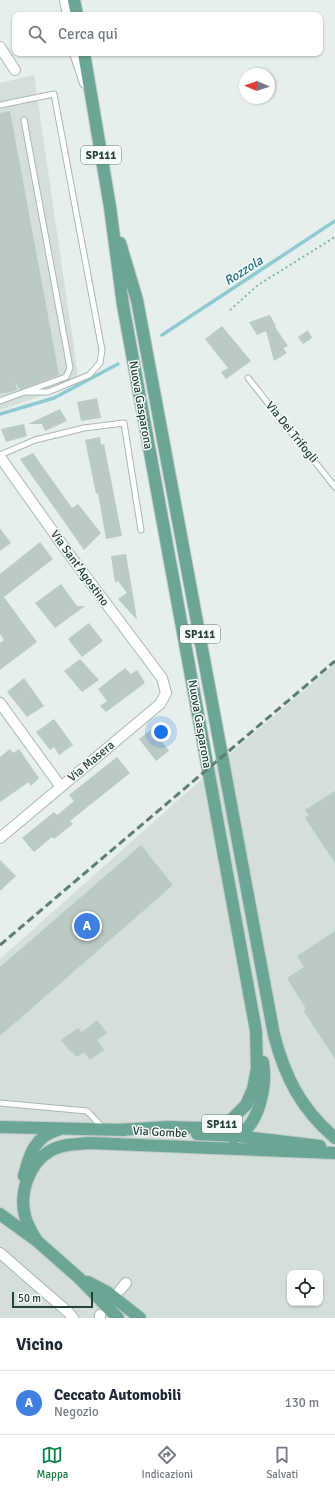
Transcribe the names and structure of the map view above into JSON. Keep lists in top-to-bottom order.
{
  "streets": {
    "main road": ["SP111", "Nuova Gasparona", "Via Gombe"],
    "street": ["Via Sant'Agostino", "Via Masera"],
    "lane": ["Via Dei Trifogli"]
  },
  "crossings": [
    ["SP111", "Nuova Gasparona"],
    ["SP111", "Via Gombe"],
    ["Nuova Gasparona", "Via Gombe"],
    ["Via Sant'Agostino", "Via Masera"]
  ],
  "water": ["Rozzola"],
  "scale_bar": "50 m",
  "north": "left",
  "page": {
    "search": "Cerca qui",
    "pins": "A",
    "scale": "50 m",
    "heading": "Vicino",
    "list": [
      {
        "mark": "A",
        "name": "Ceccato Automobili",
        "note": "Negozio",
        "value": "130 m"
      }
    ],
    "nav": ["Mappa", "Indicazioni", "Salvati"]
  }
}
